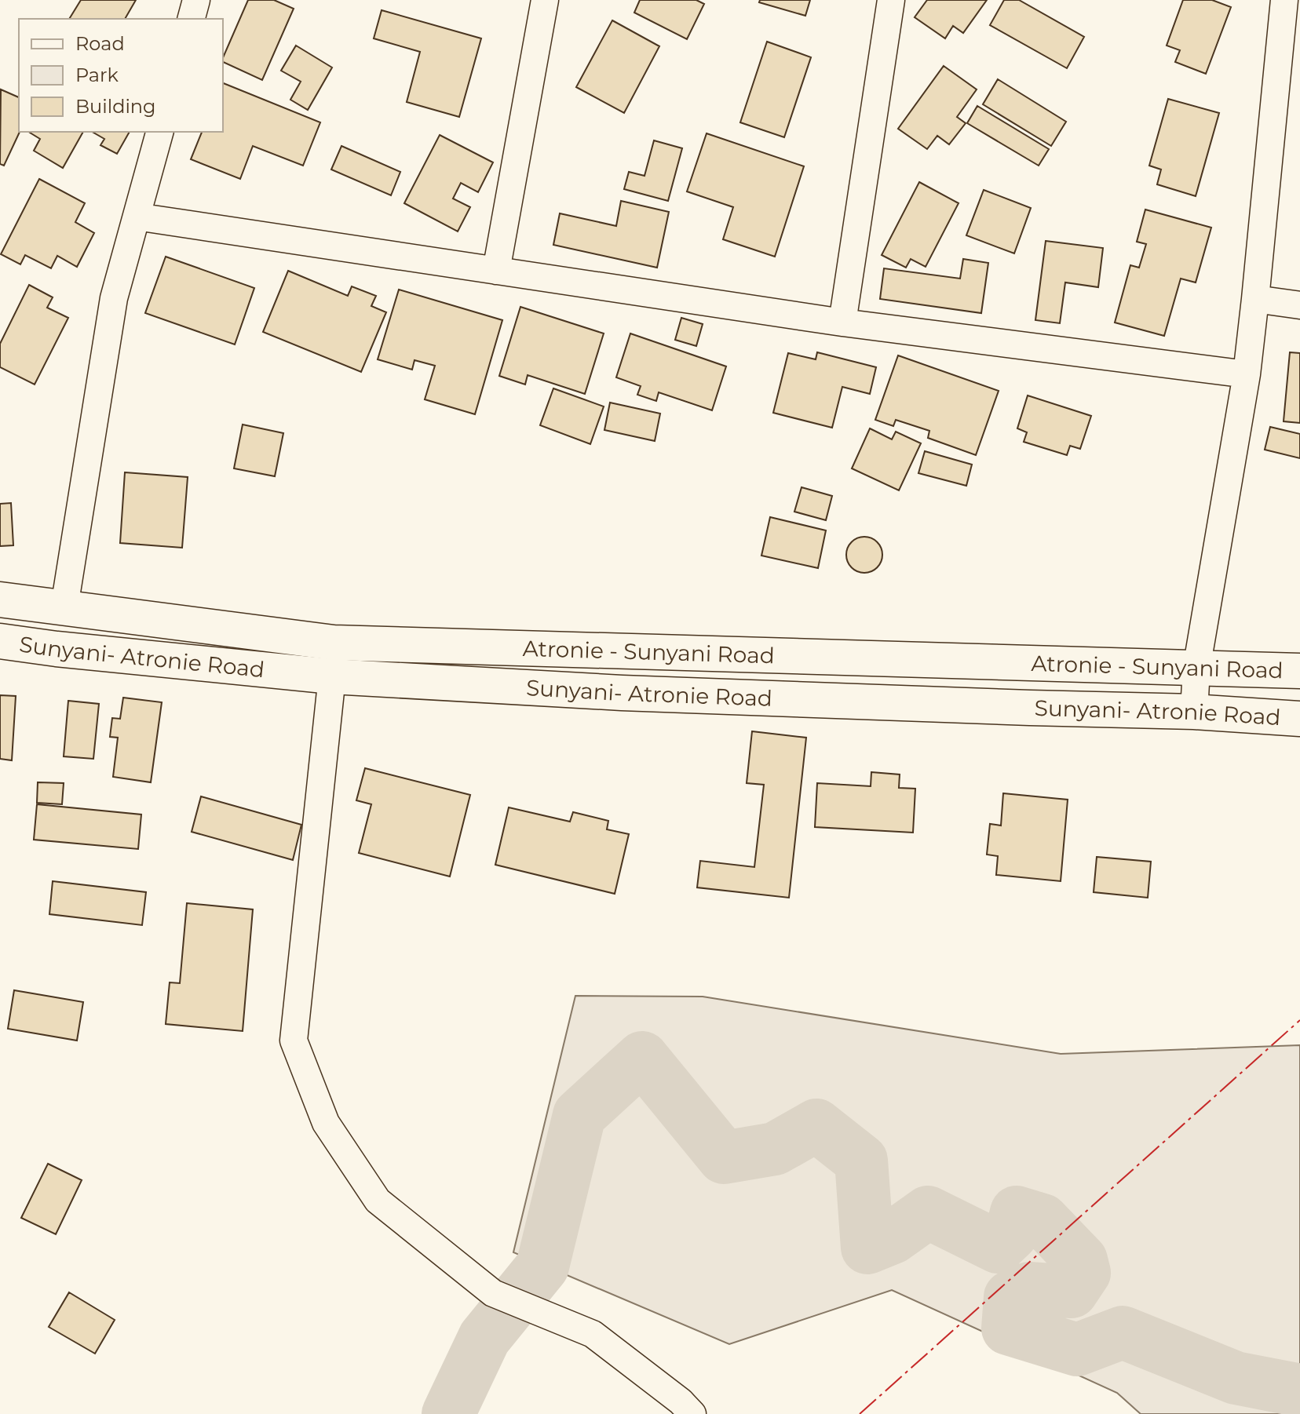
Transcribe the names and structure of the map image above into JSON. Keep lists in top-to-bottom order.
{
  "streets": {
    "highway": ["Atronie - Sunyani Road", "Sunyani- Atronie Road"]
  },
  "legend": ["Road", "Park", "Building"]
}
